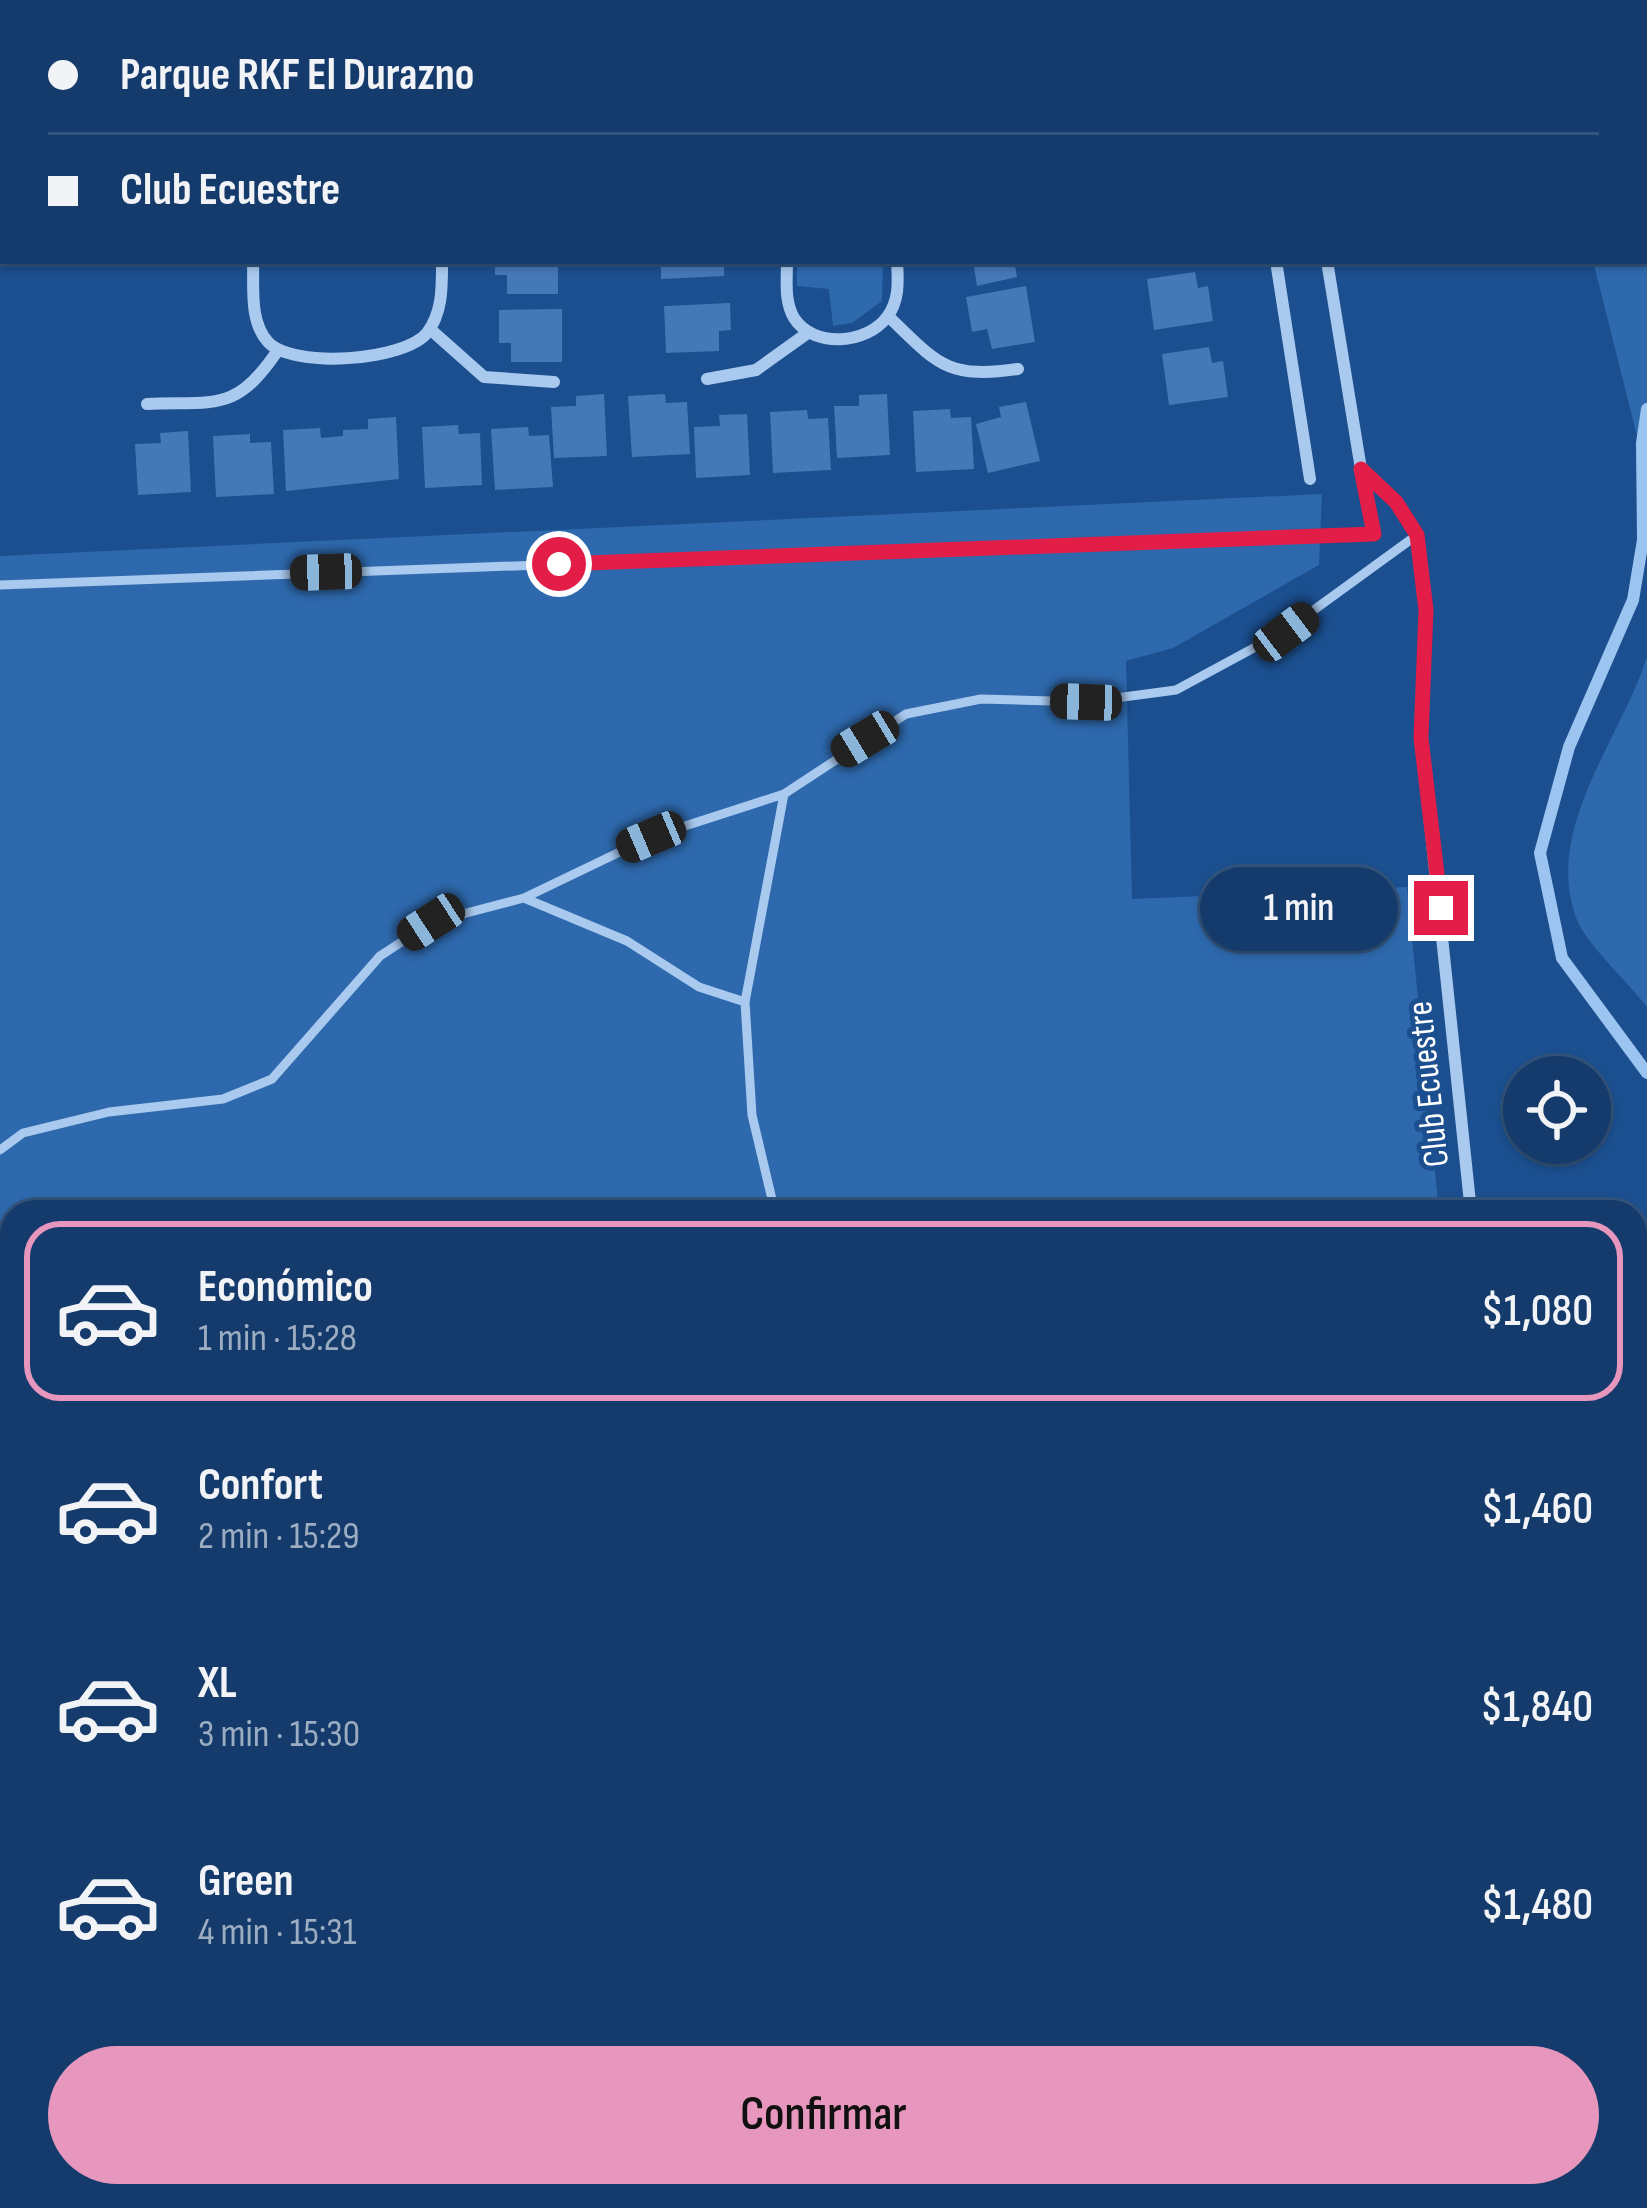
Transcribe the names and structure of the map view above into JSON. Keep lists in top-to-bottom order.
{
  "streets": {
    "street": ["Club Ecuestre"]
  },
  "page": {
    "banner": ["Parque RKF El Durazno", "Club Ecuestre"],
    "bubble": "1 min",
    "list": [
      {
        "name": "Económico",
        "note": "1 min · 15:28",
        "value": "$1,080"
      },
      {
        "name": "Confort",
        "note": "2 min · 15:29",
        "value": "$1,460"
      },
      {
        "name": "XL",
        "note": "3 min · 15:30",
        "value": "$1,840"
      },
      {
        "name": "Green",
        "note": "4 min · 15:31",
        "value": "$1,480"
      }
    ],
    "buttons": "Confirmar"
  }
}
